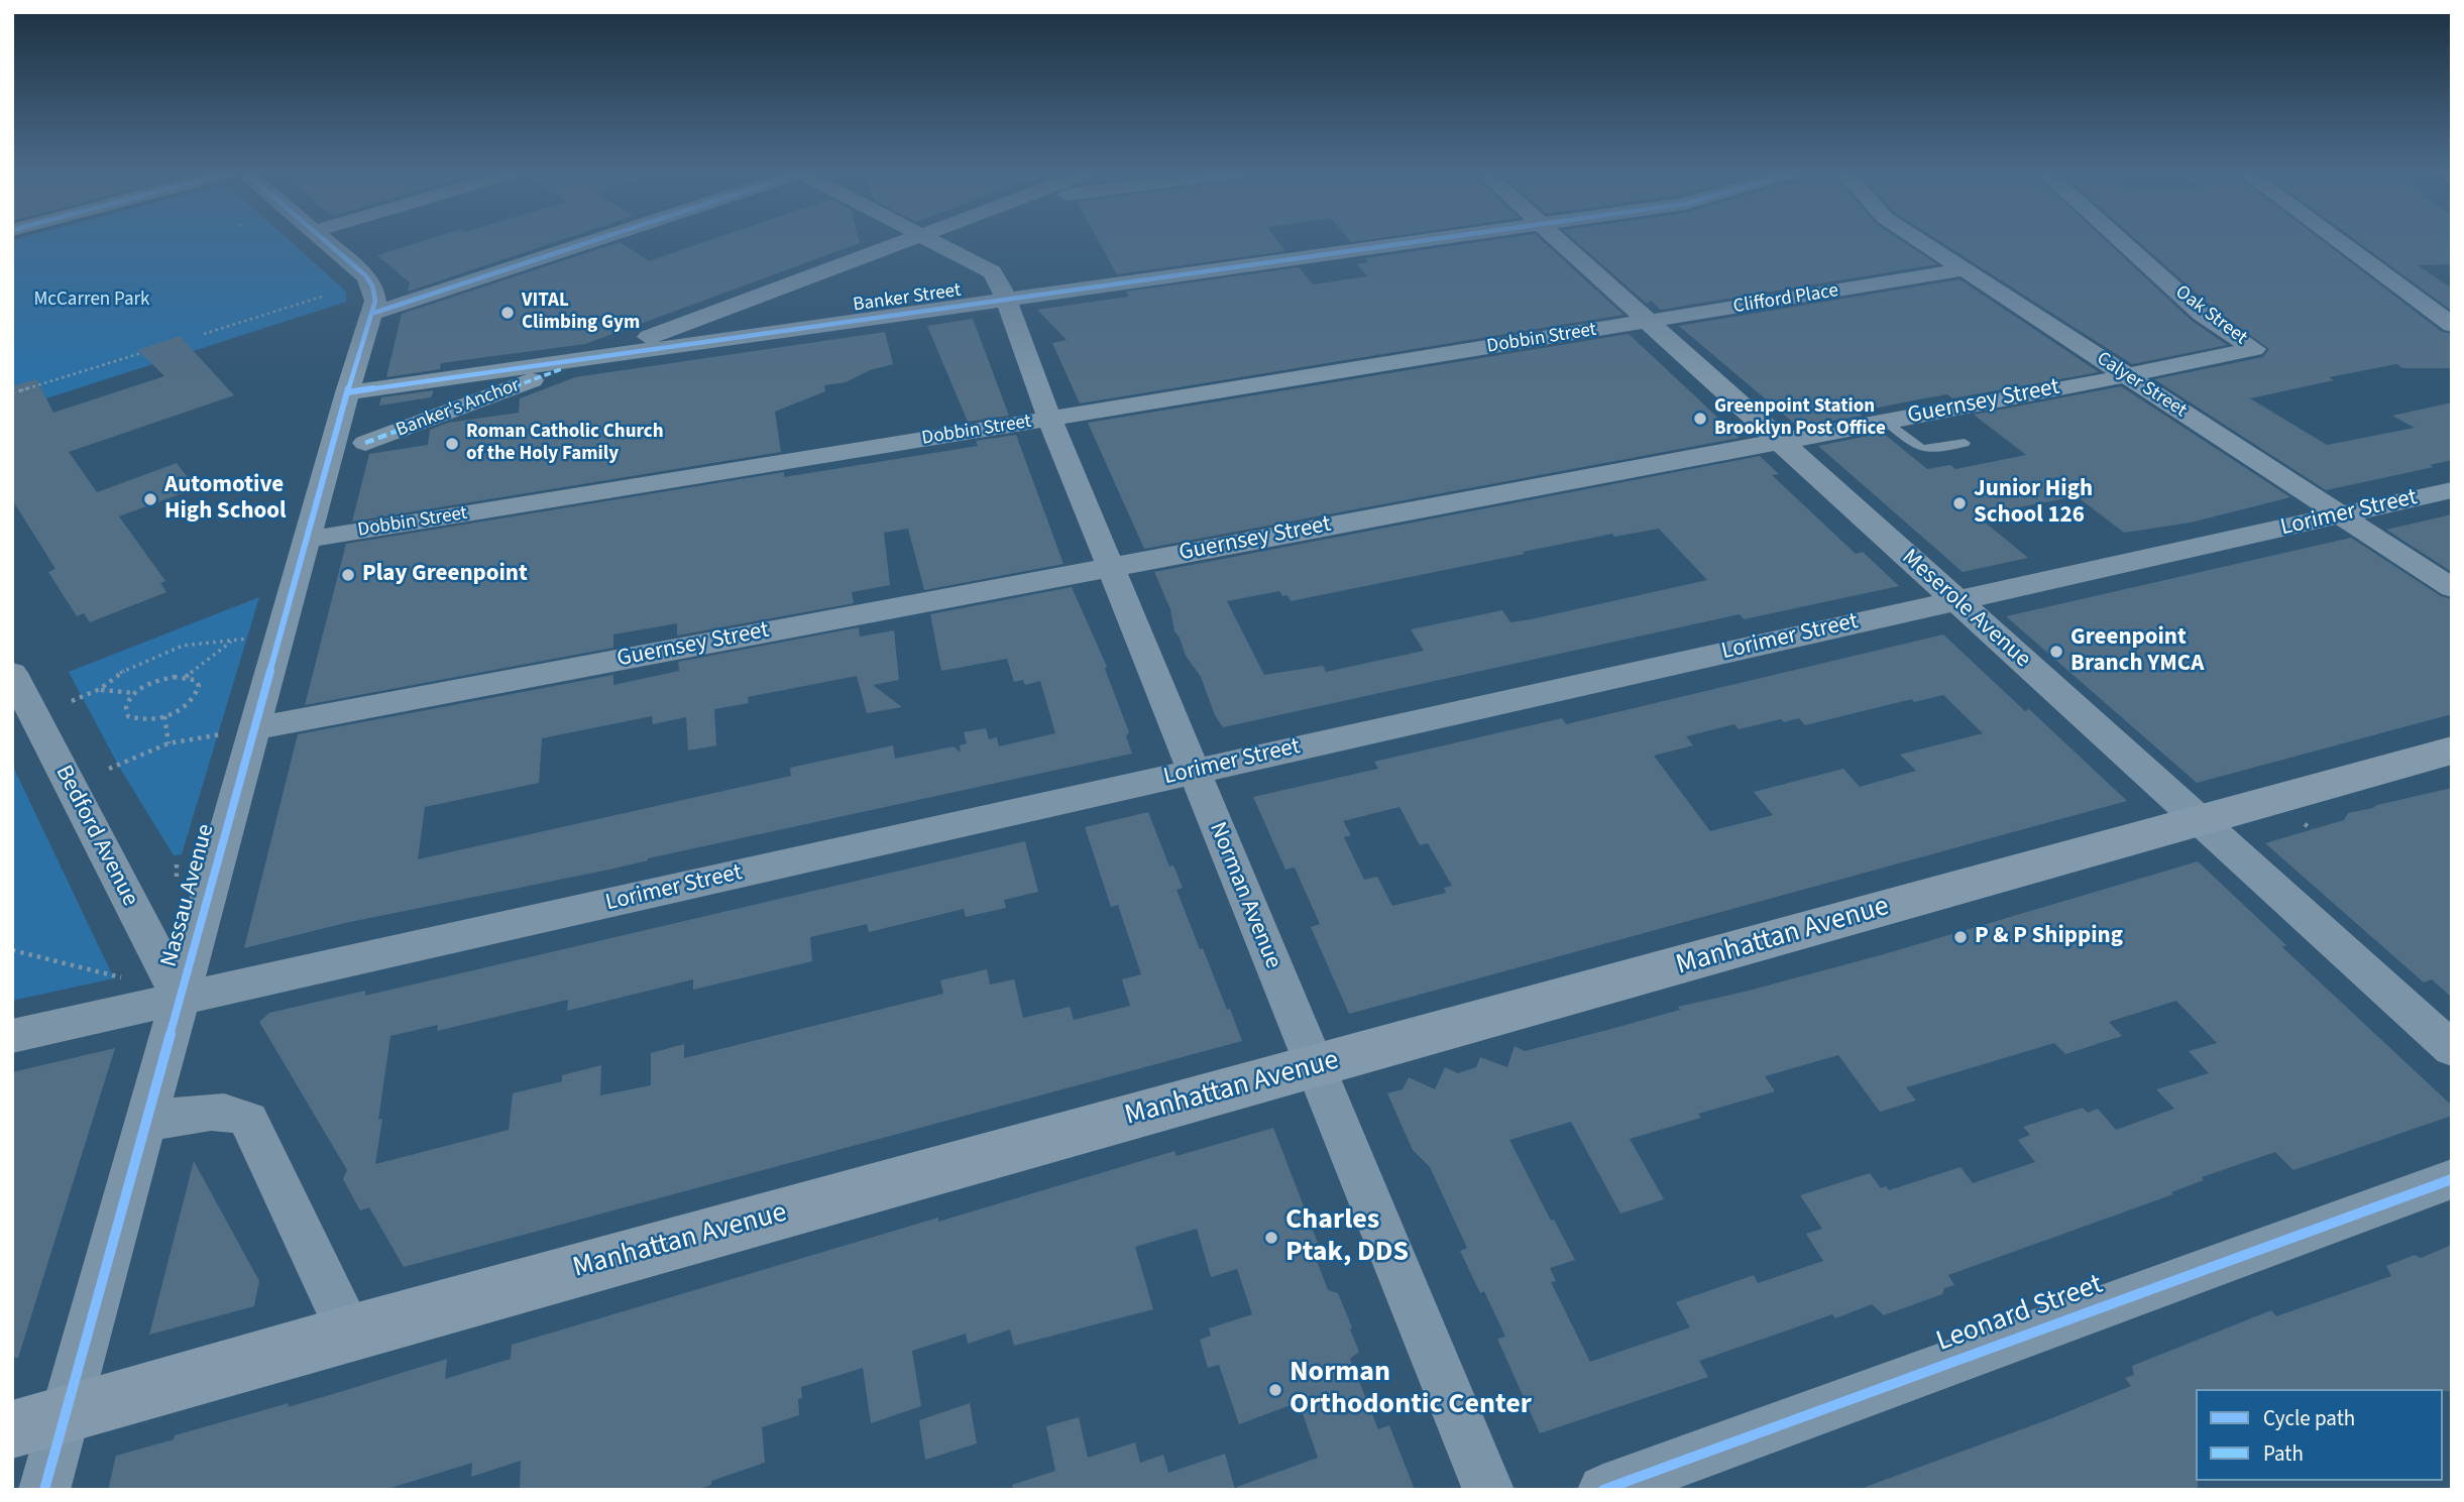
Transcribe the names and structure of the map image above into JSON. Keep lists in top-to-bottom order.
{
  "streets": {
    "street": [
      "Banker Street",
      "Clifford Place",
      "Oak Street",
      "Dobbin Street",
      "Calyer Street",
      "Guernsey Street",
      "Banker's Anchor",
      "Lorimer Street",
      "Meserole Avenue",
      "Bedford Avenue",
      "Nassau Avenue",
      "Norman Avenue",
      "Manhattan Avenue",
      "Leonard Street"
    ]
  },
  "crossings": [
    ["Banker Street", "Banker's Anchor"],
    ["Banker Street", "Nassau Avenue"],
    ["Banker Street", "Norman Avenue"],
    ["Clifford Place", "Dobbin Street"],
    ["Clifford Place", "Calyer Street"],
    ["Clifford Place", "Meserole Avenue"],
    ["Oak Street", "Guernsey Street"],
    ["Dobbin Street", "Meserole Avenue"],
    ["Dobbin Street", "Nassau Avenue"],
    ["Dobbin Street", "Norman Avenue"],
    ["Calyer Street", "Guernsey Street"],
    ["Calyer Street", "Lorimer Street"],
    ["Guernsey Street", "Meserole Avenue"],
    ["Guernsey Street", "Nassau Avenue"],
    ["Guernsey Street", "Norman Avenue"],
    ["Lorimer Street", "Meserole Avenue"],
    ["Lorimer Street", "Bedford Avenue"],
    ["Lorimer Street", "Nassau Avenue"],
    ["Lorimer Street", "Norman Avenue"],
    ["Meserole Avenue", "Manhattan Avenue"],
    ["Bedford Avenue", "Nassau Avenue"],
    ["Nassau Avenue", "Manhattan Avenue"],
    ["Norman Avenue", "Manhattan Avenue"]
  ],
  "parks": ["McCarren Park"],
  "places": [
    "VITAL Climbing Gym",
    "Greenpoint Station Brooklyn Post Office",
    "Roman Catholic Church of the Holy Family",
    "Automotive High School",
    "Junior High School 126",
    "Play Greenpoint",
    "Greenpoint Branch YMCA",
    "P & P Shipping",
    "Charles Ptak, DDS",
    "Norman Orthodontic Center"
  ],
  "legend": ["Cycle path", "Path"]
}
